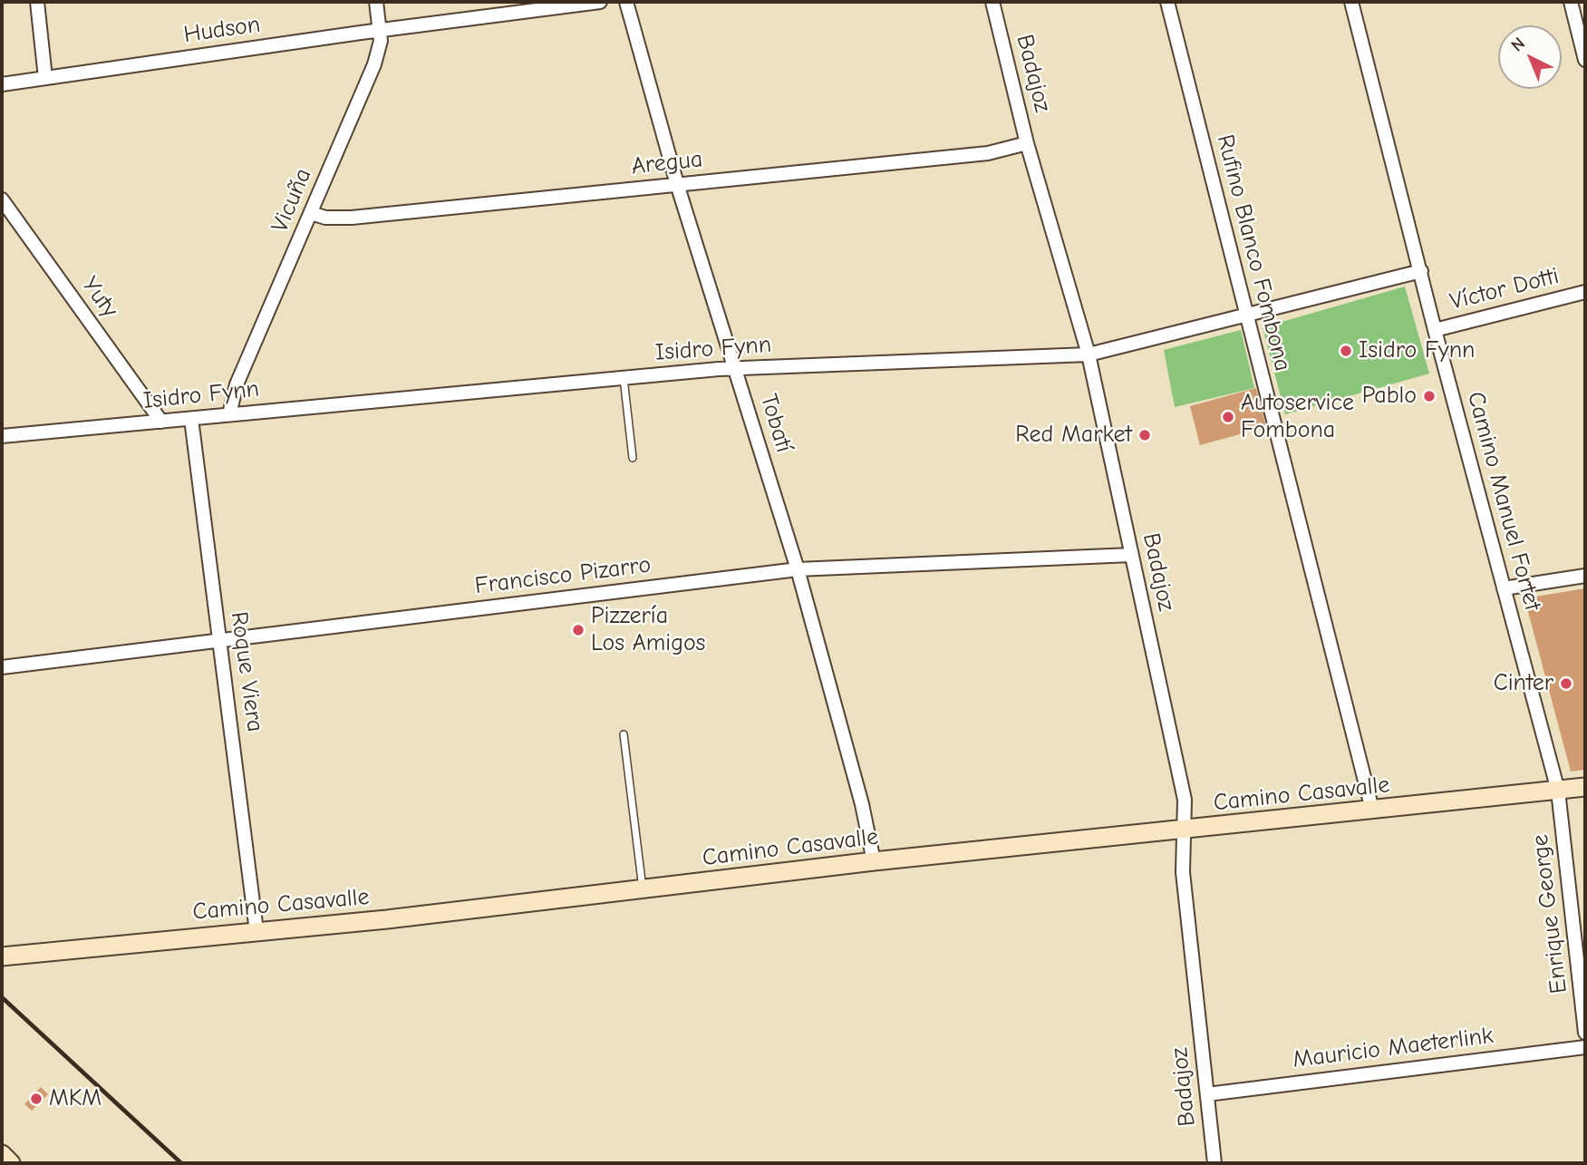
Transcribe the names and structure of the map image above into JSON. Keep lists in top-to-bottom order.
{
  "streets": {
    "street": [
      "Hudson",
      "Badajoz",
      "Aregua",
      "Vicuña",
      "Rufino Blanco Fombona",
      "Víctor Dotti",
      "Yuty",
      "Isidro Fynn",
      "Tobatí",
      "Camino Manuel Fortet",
      "Francisco Pizarro",
      "Roque Viera",
      "Camino Casavalle",
      "Enrique George",
      "Mauricio Maeterlink"
    ]
  },
  "crossings": [
    ["Hudson", "Vicuña"],
    ["Badajoz", "Aregua"],
    ["Badajoz", "Isidro Fynn"],
    ["Badajoz", "Francisco Pizarro"],
    ["Badajoz", "Camino Casavalle"],
    ["Badajoz", "Mauricio Maeterlink"],
    ["Aregua", "Vicuña"],
    ["Aregua", "Tobatí"],
    ["Vicuña", "Isidro Fynn"],
    ["Rufino Blanco Fombona", "Isidro Fynn"],
    ["Rufino Blanco Fombona", "Camino Casavalle"],
    ["Víctor Dotti", "Camino Manuel Fortet"],
    ["Yuty", "Isidro Fynn"],
    ["Isidro Fynn", "Tobatí"],
    ["Isidro Fynn", "Camino Manuel Fortet"],
    ["Isidro Fynn", "Roque Viera"],
    ["Tobatí", "Francisco Pizarro"],
    ["Tobatí", "Camino Casavalle"],
    ["Camino Manuel Fortet", "Camino Casavalle"],
    ["Camino Manuel Fortet", "Enrique George"],
    ["Francisco Pizarro", "Roque Viera"],
    ["Roque Viera", "Camino Casavalle"],
    ["Camino Casavalle", "Enrique George"]
  ],
  "places": [
    "Isidro Fynn",
    "Pablo",
    "Autoservice Fombona",
    "Red Market",
    "Pizzería Los Amigos",
    "Cinter",
    "MKM"
  ],
  "north": "top left"
}
